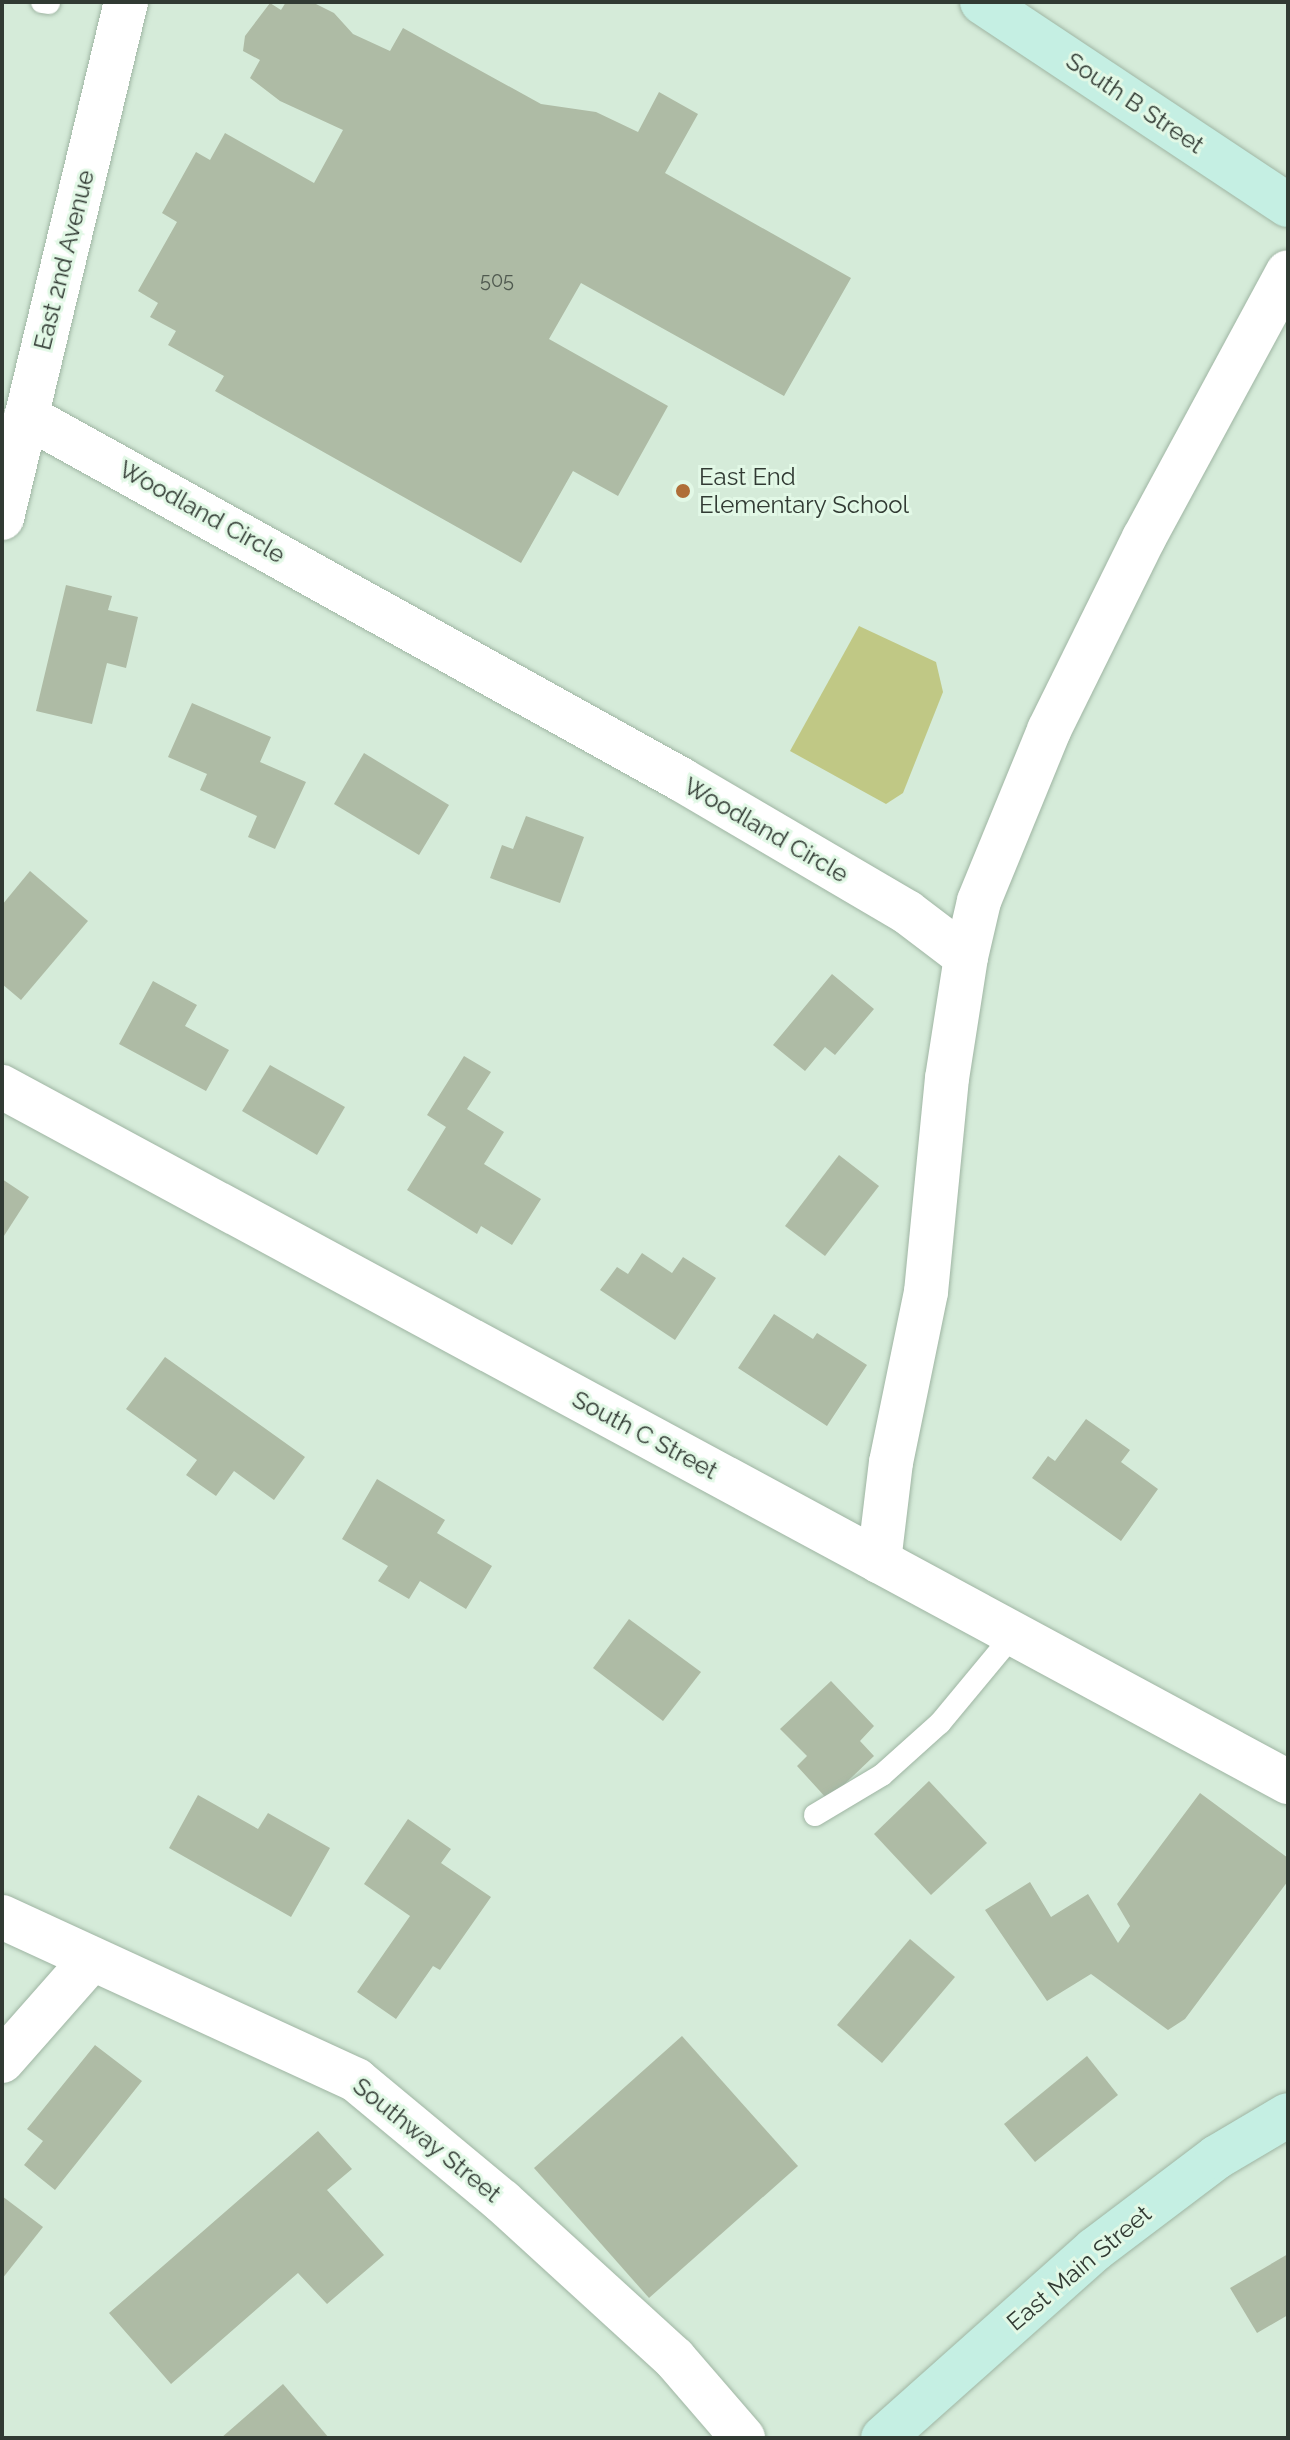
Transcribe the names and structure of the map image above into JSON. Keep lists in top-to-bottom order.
{
  "streets": {
    "main road": ["South B Street", "East Main Street"],
    "street": [
      "East 2nd Avenue",
      "Woodland Circle",
      "South C Street",
      "Southway Street"
    ]
  },
  "crossings": [
    ["East 2nd Avenue", "Woodland Circle"]
  ],
  "places": ["East End Elementary School"],
  "house_numbers": ["505"]
}
